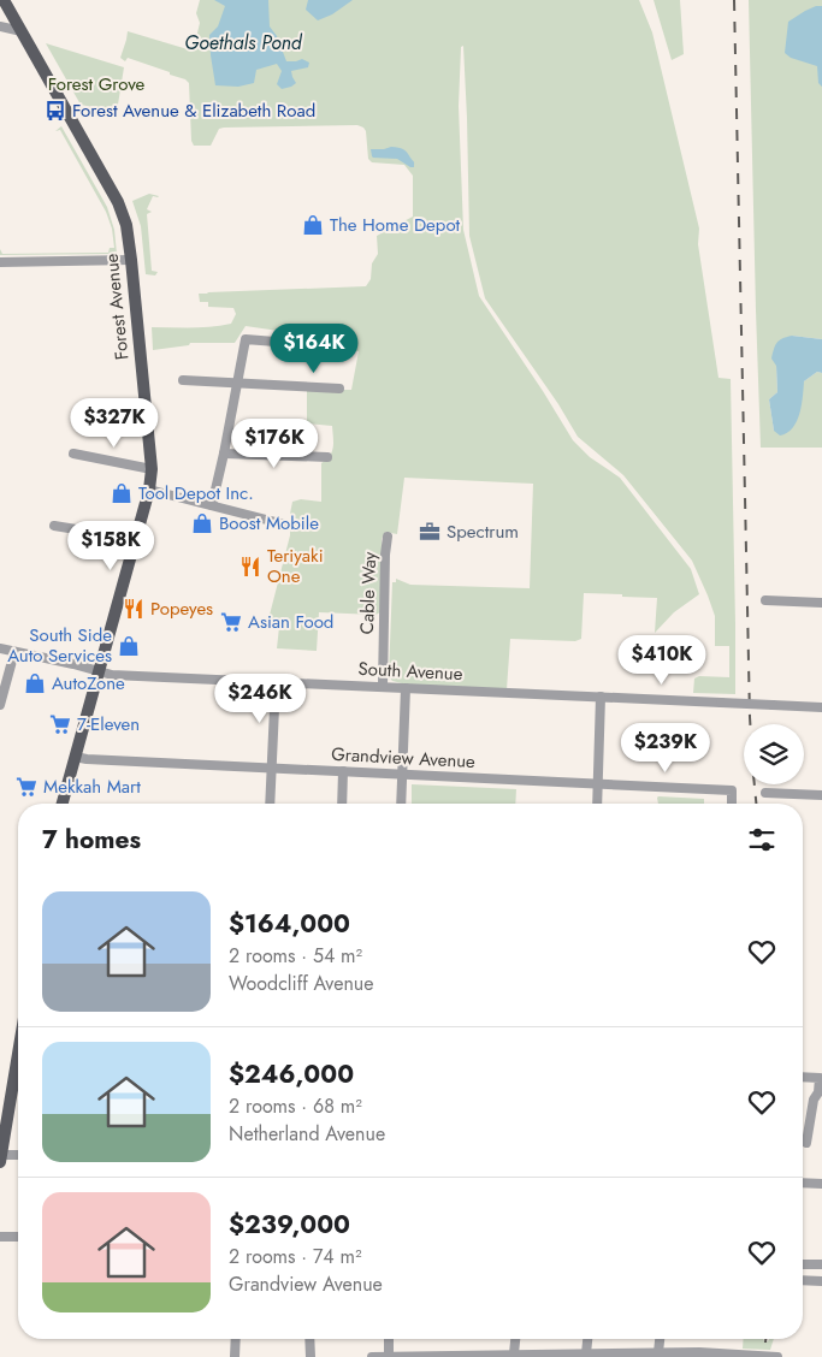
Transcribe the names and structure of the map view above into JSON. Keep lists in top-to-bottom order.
{
  "streets": {
    "main road": ["Forest Avenue"],
    "street": ["Cable Way", "South Avenue", "Grandview Avenue"]
  },
  "crossings": [
    ["Forest Avenue", "South Avenue"],
    ["Forest Avenue", "Grandview Avenue"],
    ["Cable Way", "South Avenue"]
  ],
  "water": ["Goethals Pond"],
  "parks": ["Forest Grove"],
  "places": {
    "bus stop": ["Forest Avenue & Elizabeth Road"],
    "shop": [
      "The Home Depot",
      "Tool Depot Inc.",
      "Boost Mobile",
      "South Side Auto Services",
      "AutoZone"
    ],
    "office": ["Spectrum"],
    "restaurant": ["Teriyaki One", "Popeyes"],
    "supermarket": ["Asian Food", "7-Eleven", "Mekkah Mart"]
  },
  "page": {
    "price": [
      "$164K",
      "$327K",
      "$176K",
      "$158K",
      "$410K",
      "$246K",
      "$239K"
    ],
    "heading": "7 homes",
    "list": [
      {
        "name": "$164,000",
        "note": "2 rooms · 54 m² · Woodcliff Avenue"
      },
      {
        "name": "$246,000",
        "note": "2 rooms · 68 m² · Netherland Avenue"
      },
      {
        "name": "$239,000",
        "note": "2 rooms · 74 m² · Grandview Avenue"
      }
    ]
  }
}
